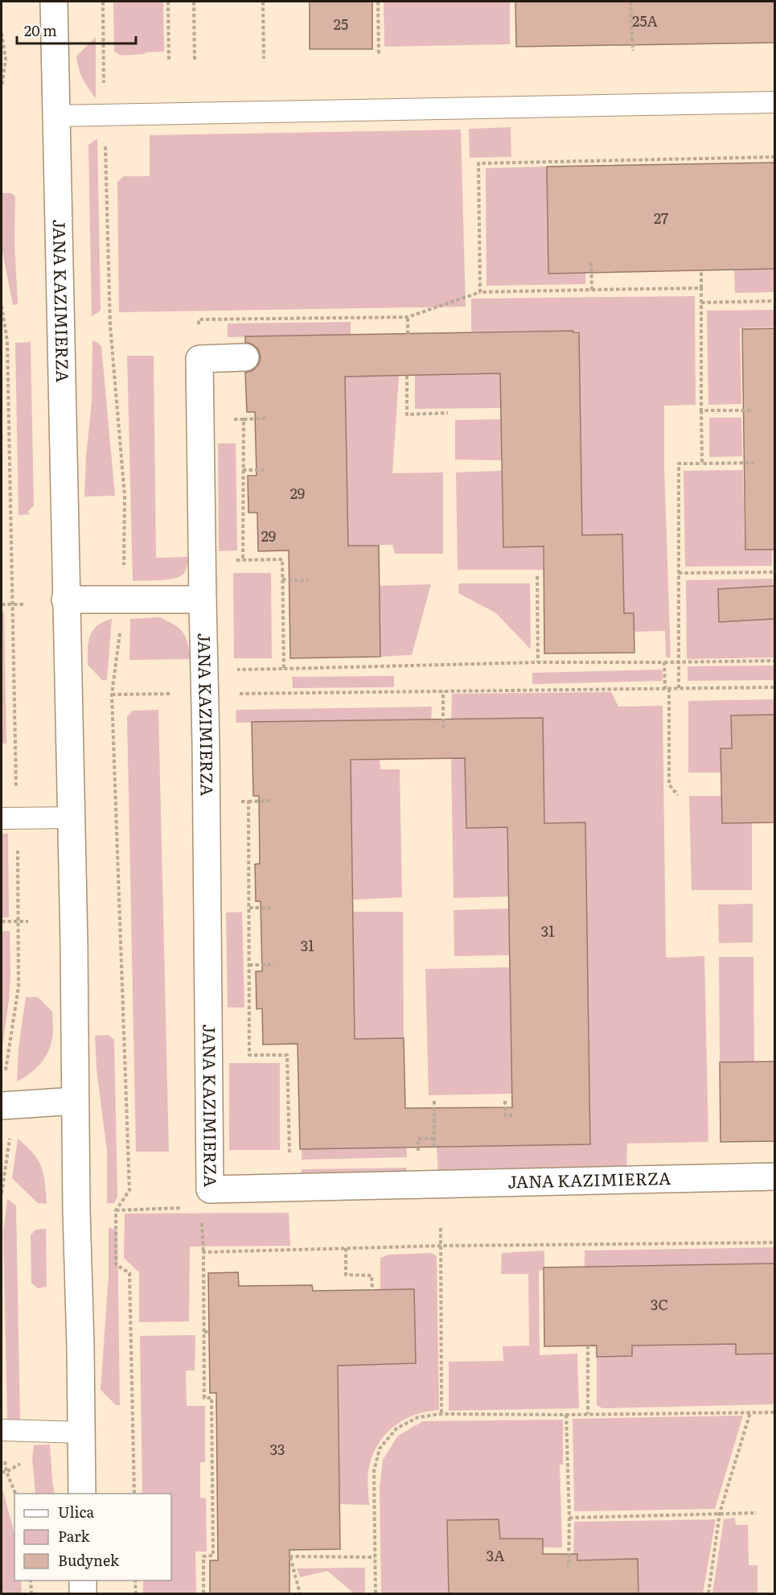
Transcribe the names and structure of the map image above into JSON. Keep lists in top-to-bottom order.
{
  "streets": {
    "street": ["JANA KAZIMIERZA"]
  },
  "house_numbers": [
    "25A",
    "25",
    "27",
    "29",
    "29",
    "31",
    "31",
    "3C",
    "33",
    "3A"
  ],
  "legend": ["Ulica", "Park", "Budynek"],
  "scale_bar": "20 m"
}
